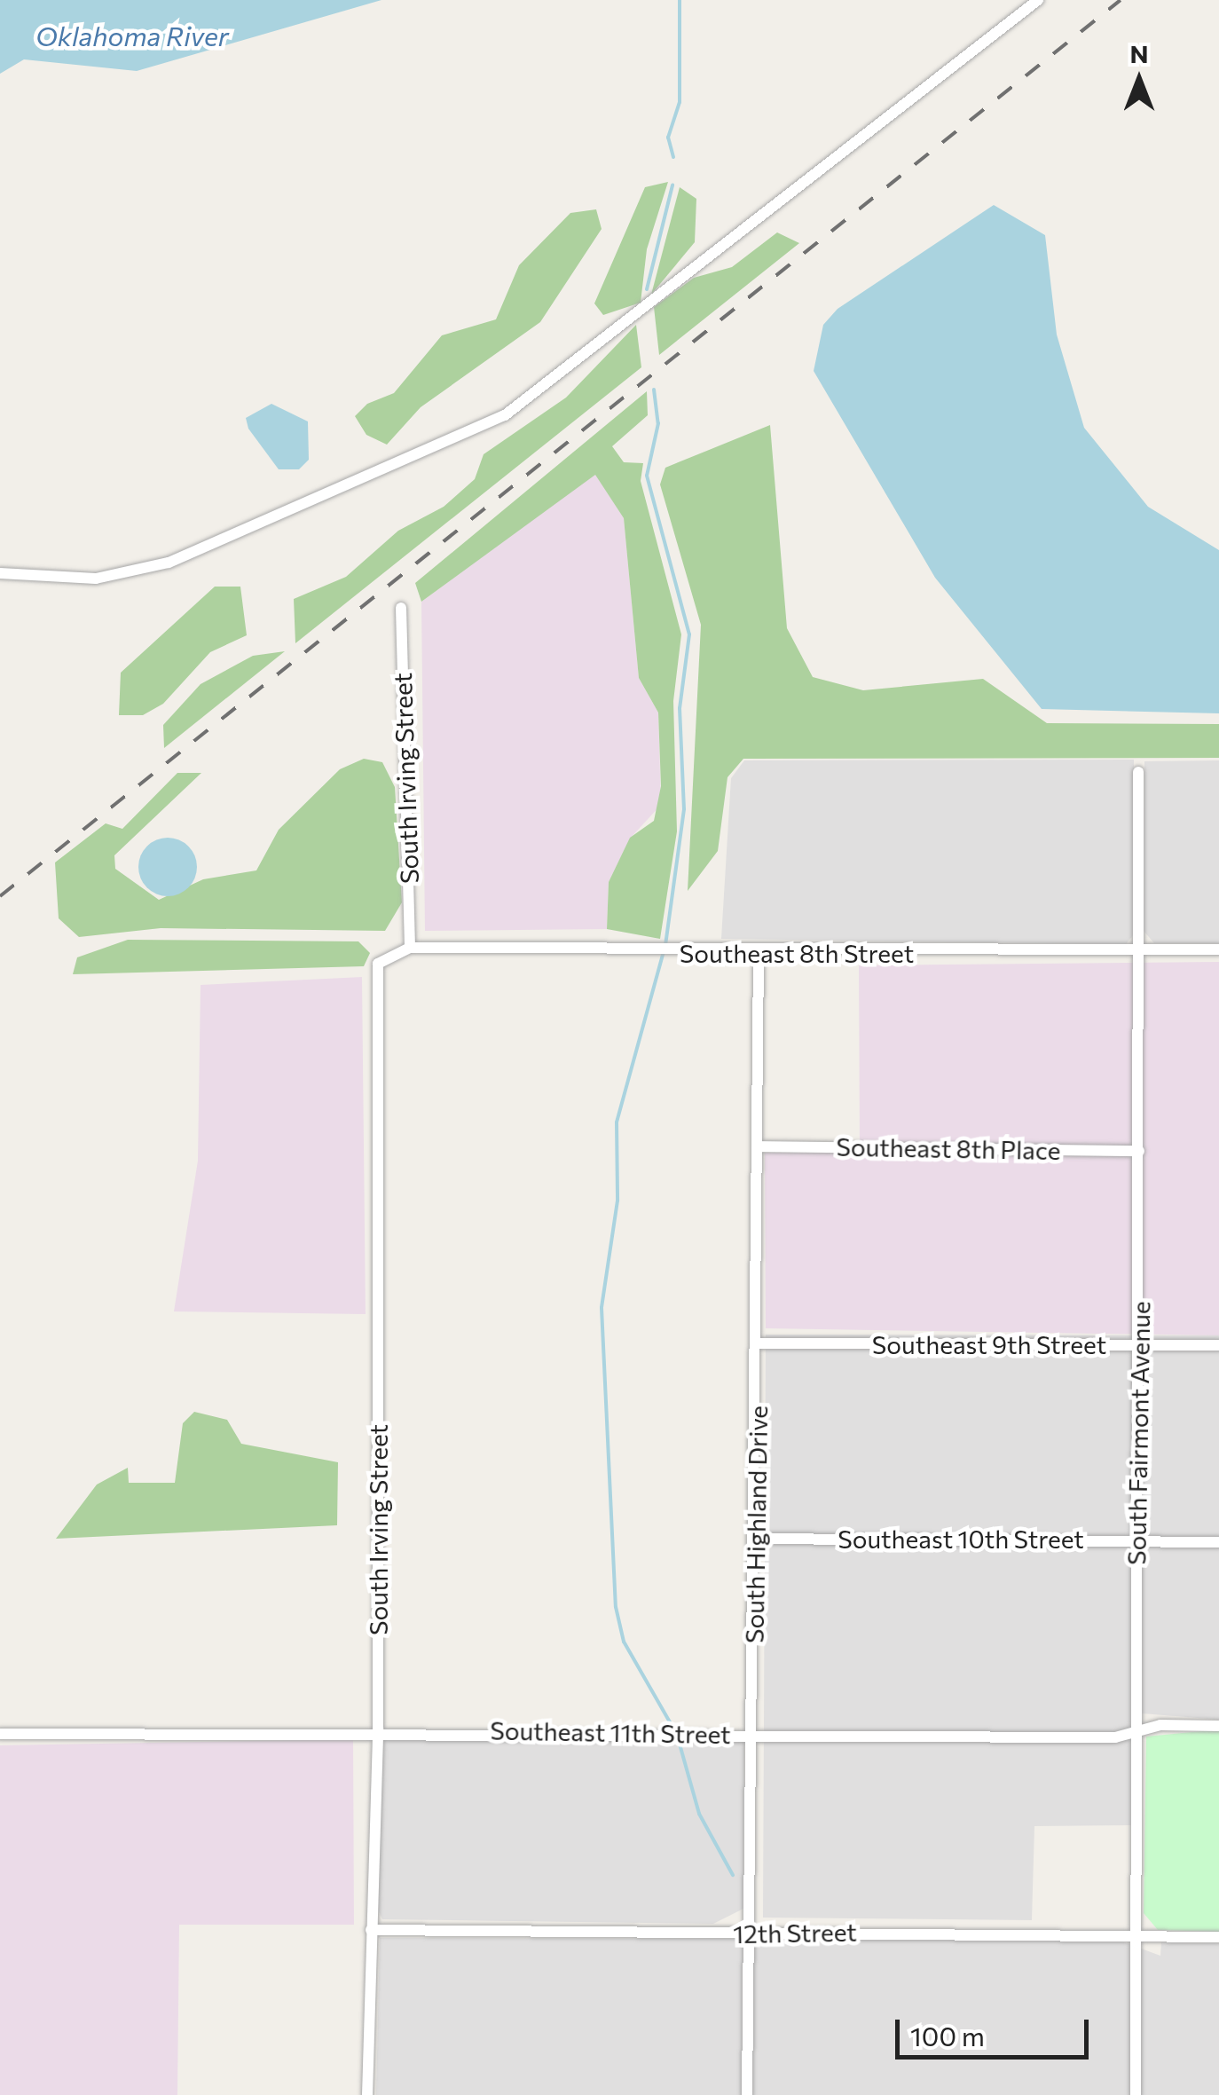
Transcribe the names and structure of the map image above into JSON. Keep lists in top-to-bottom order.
{
  "streets": {
    "street": [
      "South Irving Street",
      "Southeast 8th Street",
      "Southeast 8th Place",
      "Southeast 9th Street",
      "South Fairmont Avenue",
      "South Highland Drive",
      "Southeast 10th Street",
      "Southeast 11th Street",
      "12th Street"
    ]
  },
  "crossings": [
    ["South Irving Street", "Southeast 8th Street"],
    ["South Irving Street", "Southeast 11th Street"],
    ["South Irving Street", "12th Street"],
    ["Southeast 8th Street", "South Fairmont Avenue"],
    ["Southeast 8th Street", "South Highland Drive"],
    ["Southeast 8th Place", "South Fairmont Avenue"],
    ["Southeast 8th Place", "South Highland Drive"],
    ["Southeast 9th Street", "South Fairmont Avenue"],
    ["Southeast 9th Street", "South Highland Drive"],
    ["South Fairmont Avenue", "Southeast 10th Street"],
    ["South Fairmont Avenue", "Southeast 11th Street"],
    ["South Fairmont Avenue", "12th Street"],
    ["South Highland Drive", "Southeast 10th Street"],
    ["South Highland Drive", "Southeast 11th Street"],
    ["South Highland Drive", "12th Street"]
  ],
  "water": ["Oklahoma River"],
  "scale_bar": "100 m",
  "north": "top"
}
